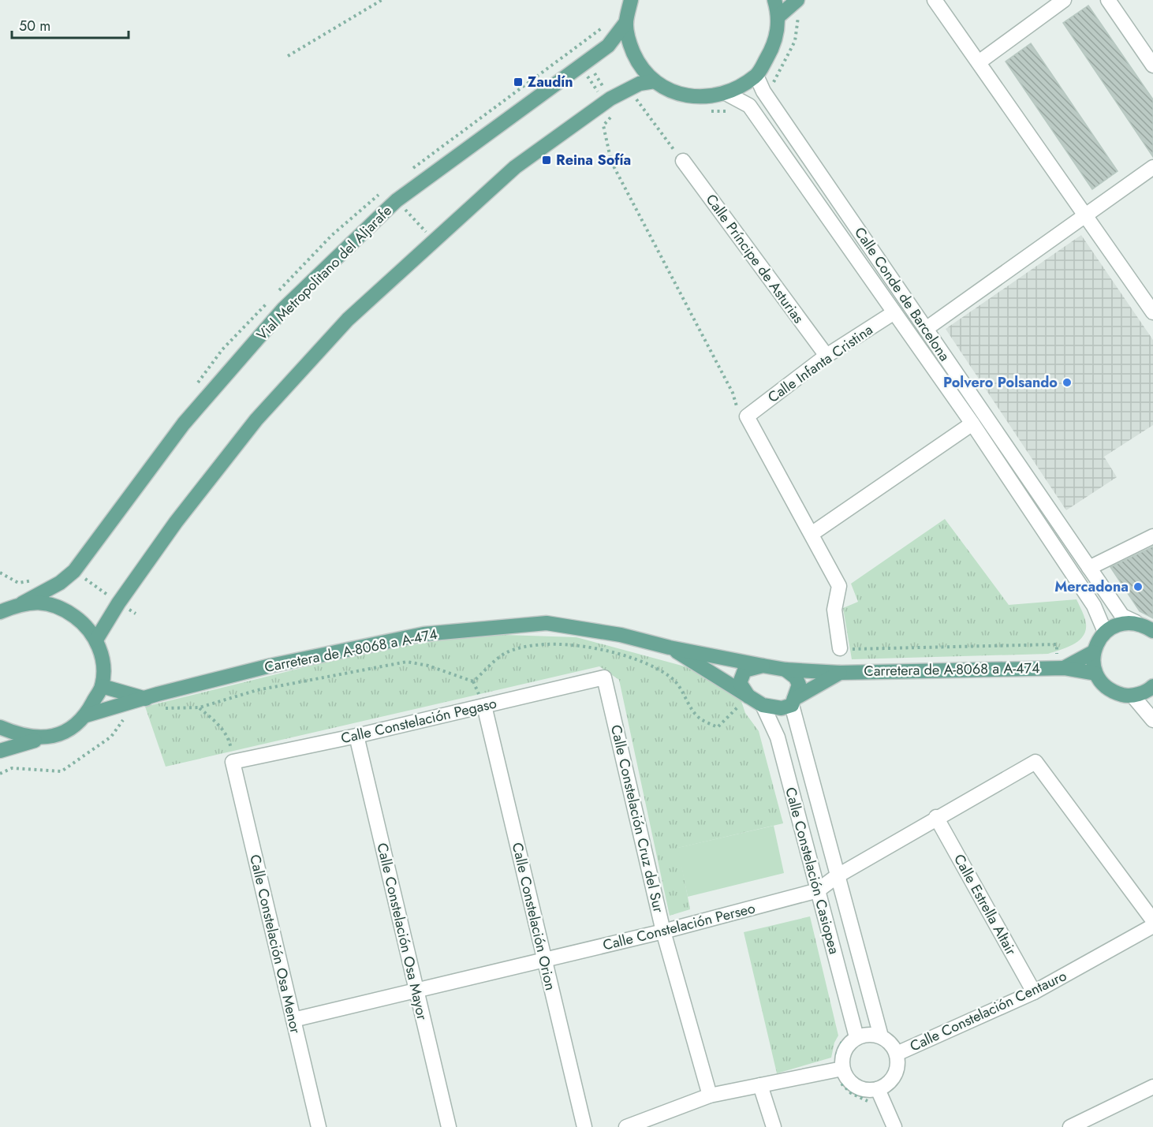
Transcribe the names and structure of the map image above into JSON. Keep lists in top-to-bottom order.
{
  "streets": {
    "main road": ["Vial Metropolitano del Aljarafe", "Carretera de A-8068 a A-474"],
    "street": [
      "Calle Príncipe de Asturias",
      "Calle Conde de Barcelona",
      "Calle Infanta Cristina",
      "Calle Constelación Pegaso",
      "Calle Constelación Cruz del Sur",
      "Calle Constelación Casiopea",
      "Calle Estrella Altair",
      "Calle Constelación Orion",
      "Calle Constelación Perseo",
      "Calle Constelación Osa Mayor",
      "Calle Constelación Osa Menor",
      "Calle Constelación Centauro"
    ]
  },
  "crossings": [
    ["Calle Príncipe de Asturias", "Calle Infanta Cristina"],
    ["Vial Metropolitano del Aljarafe", "Calle Conde de Barcelona"],
    ["Vial Metropolitano del Aljarafe", "Carretera de A-8068 a A-474"],
    ["Calle Conde de Barcelona", "Calle Infanta Cristina"],
    ["Carretera de A-8068 a A-474", "Calle Constelación Casiopea"],
    ["Calle Constelación Pegaso", "Calle Constelación Cruz del Sur"],
    ["Calle Constelación Pegaso", "Calle Constelación Orion"],
    ["Calle Constelación Pegaso", "Calle Constelación Osa Mayor"],
    ["Calle Constelación Pegaso", "Calle Constelación Osa Menor"],
    ["Calle Constelación Cruz del Sur", "Calle Constelación Perseo"],
    ["Calle Constelación Casiopea", "Calle Constelación Perseo"],
    ["Calle Constelación Casiopea", "Calle Constelación Centauro"],
    ["Calle Estrella Altair", "Calle Constelación Perseo"],
    ["Calle Estrella Altair", "Calle Constelación Centauro"],
    ["Calle Constelación Orion", "Calle Constelación Perseo"],
    ["Calle Constelación Perseo", "Calle Constelación Osa Mayor"],
    ["Calle Constelación Perseo", "Calle Constelación Osa Menor"]
  ],
  "places": {
    "transit": ["Zaudín", "Reina Sofía"],
    "other": ["Polvero Polsando", "Mercadona"]
  },
  "scale_bar": "50 m"
}
